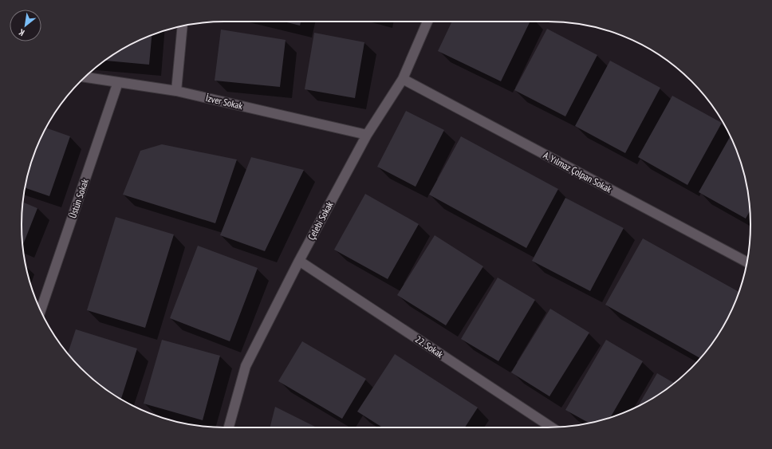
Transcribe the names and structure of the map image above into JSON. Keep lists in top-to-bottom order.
{
  "streets": {
    "street": [
      "İzver Sokak",
      "A. Yılmaz Çolpan Sokak",
      "Üstün Sokak",
      "Çelebi Sokak",
      "22. Sokak"
    ]
  },
  "crossings": [
    ["İzver Sokak", "Üstün Sokak"],
    ["İzver Sokak", "Çelebi Sokak"],
    ["A. Yılmaz Çolpan Sokak", "Çelebi Sokak"],
    ["Çelebi Sokak", "22. Sokak"]
  ],
  "north": "bottom left"
}
